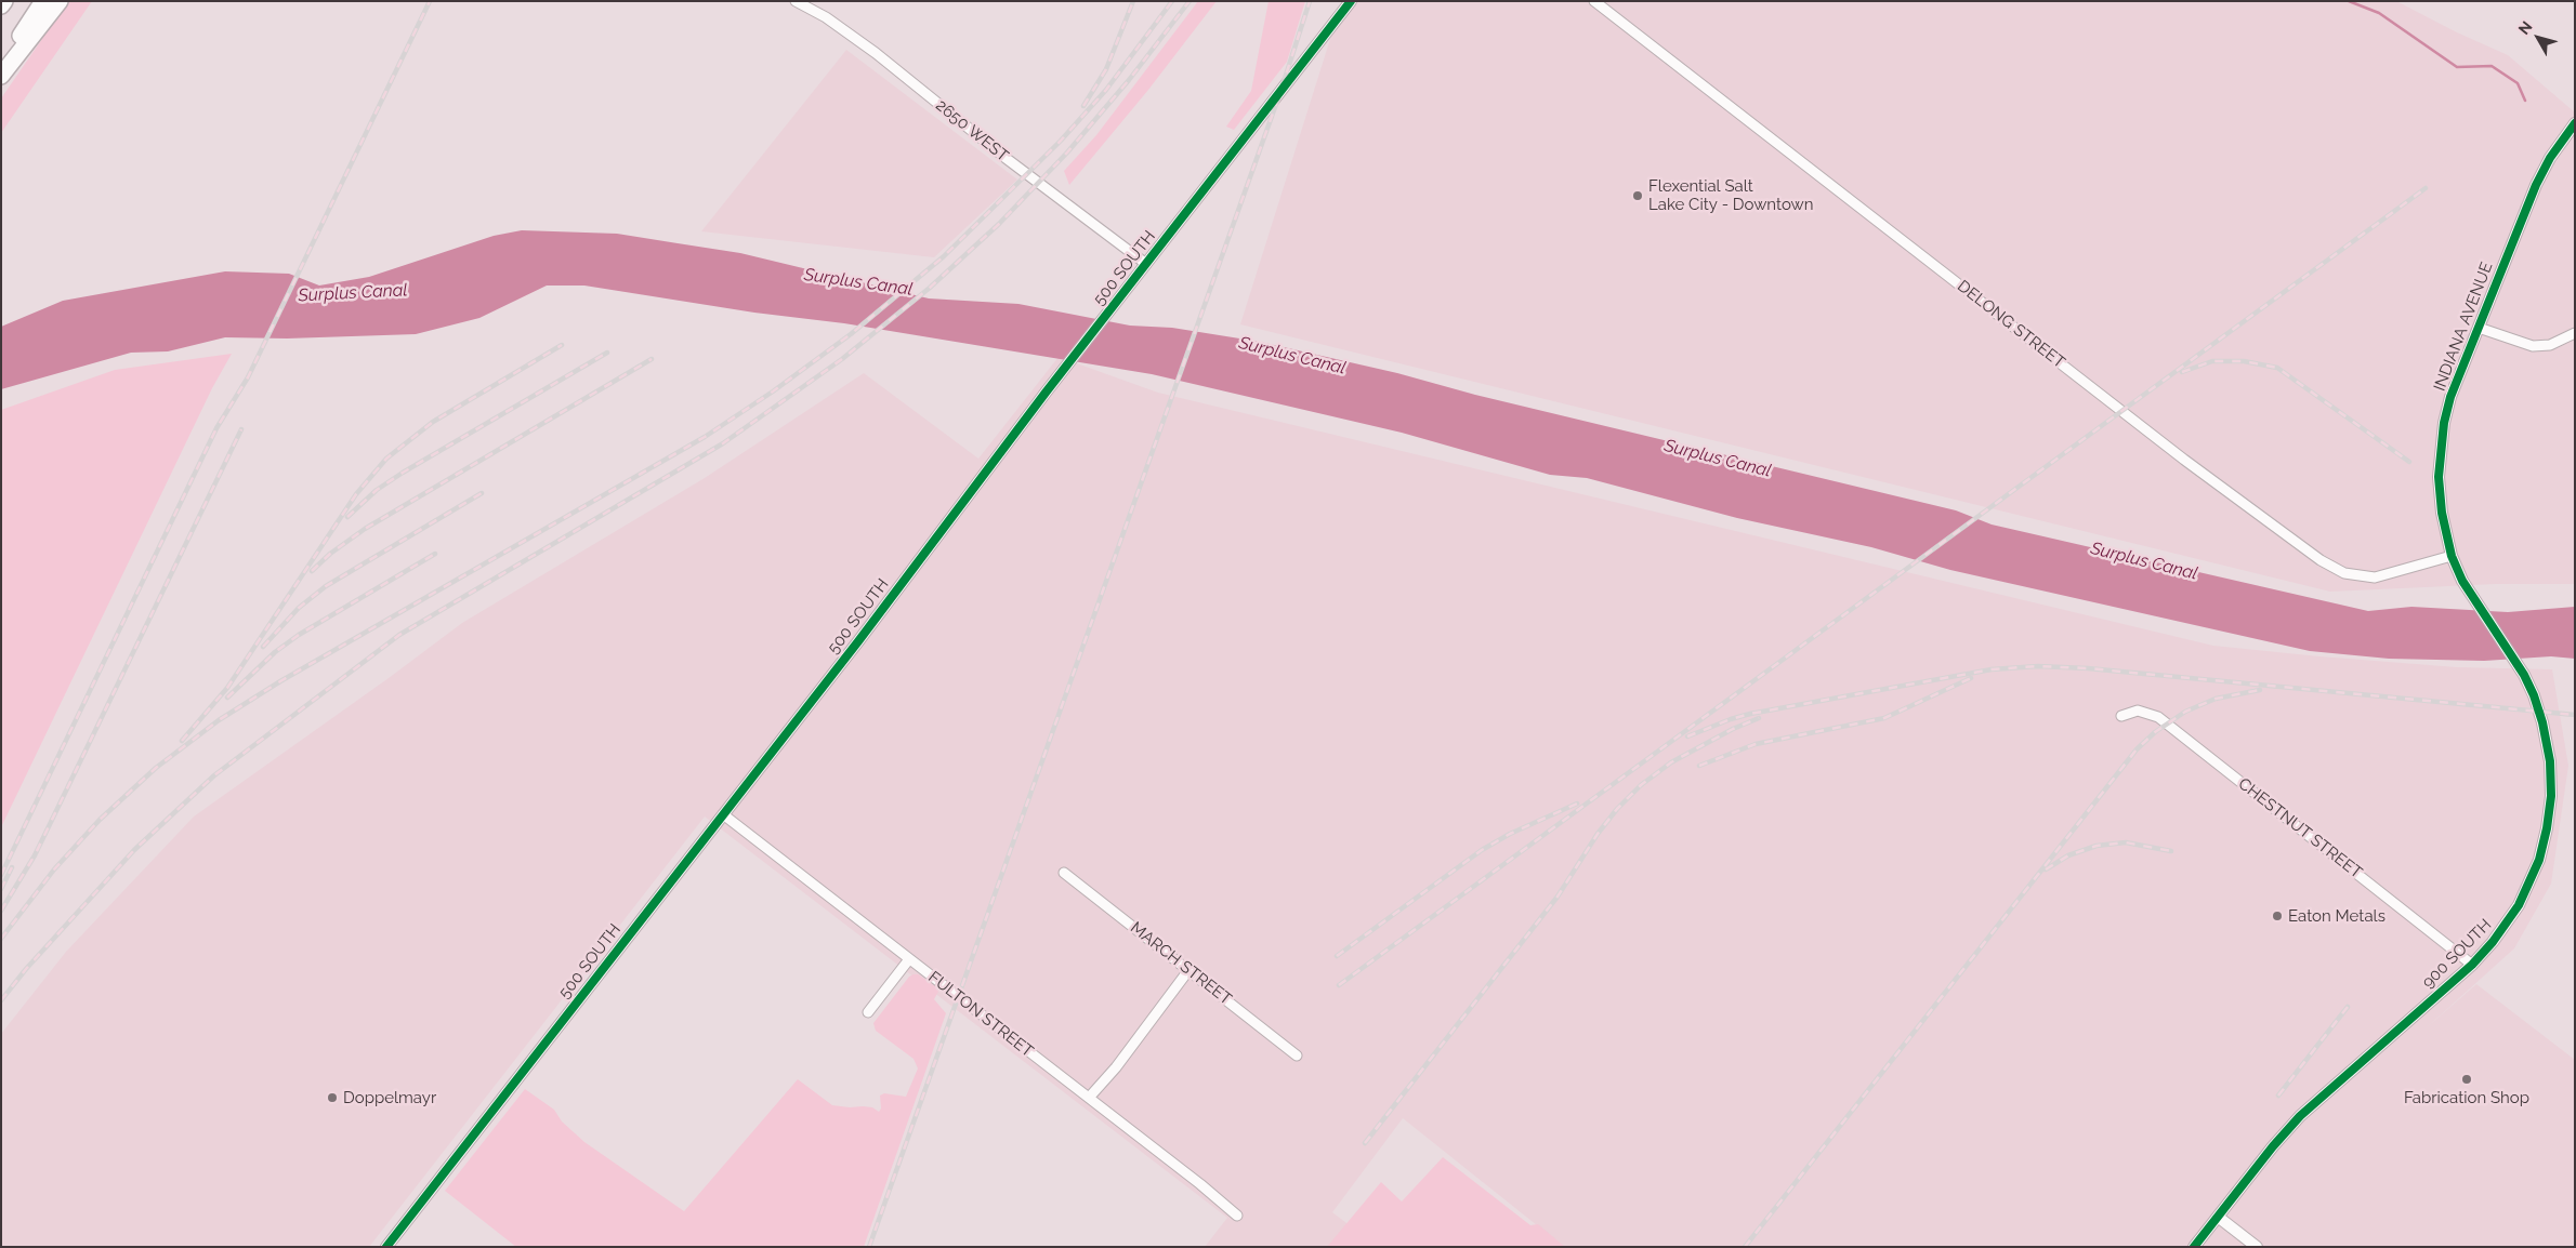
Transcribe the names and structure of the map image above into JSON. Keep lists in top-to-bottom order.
{
  "streets": {
    "street": [
      "2650 WEST",
      "500 SOUTH",
      "DELONG STREET",
      "INDIANA AVENUE",
      "CHESTNUT STREET",
      "900 SOUTH",
      "MARCH STREET",
      "FULTON STREET"
    ]
  },
  "crossings": [
    ["2650 WEST", "500 SOUTH"],
    ["500 SOUTH", "FULTON STREET"],
    ["DELONG STREET", "INDIANA AVENUE"],
    ["DELONG STREET", "900 SOUTH"],
    ["INDIANA AVENUE", "900 SOUTH"],
    ["CHESTNUT STREET", "900 SOUTH"]
  ],
  "water": ["Surplus Canal"],
  "places": [
    "Flexential Salt Lake City - Downtown",
    "Eaton Metals",
    "Fabrication Shop",
    "Doppelmayr"
  ],
  "north": "top left"
}
